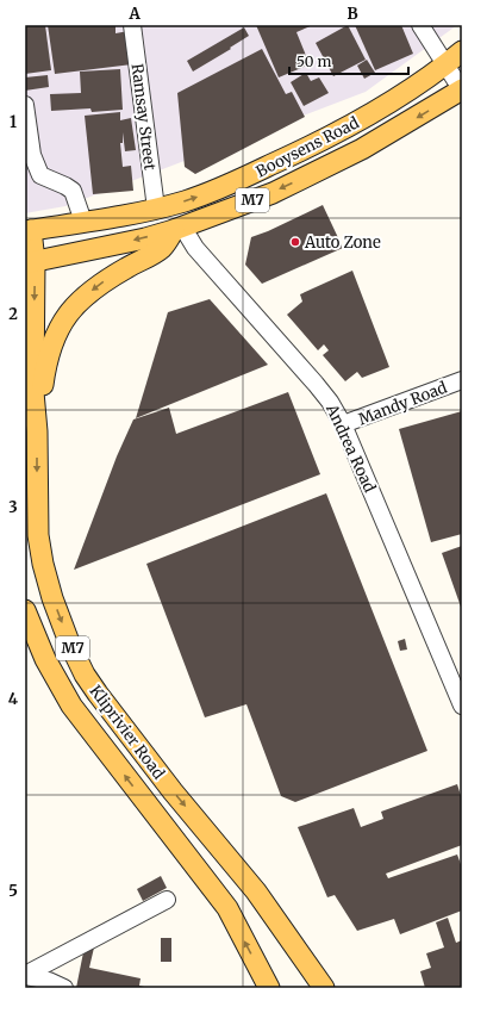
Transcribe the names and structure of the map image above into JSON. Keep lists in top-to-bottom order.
{
  "streets": {
    "main road": ["Booysens Road", "M7", "Kliprivier Road"],
    "street": ["Ramsay Street", "Mandy Road", "Andrea Road"]
  },
  "crossings": [
    ["Ramsay Street", "Booysens Road"],
    ["Booysens Road", "Andrea Road"],
    ["Booysens Road", "Kliprivier Road"],
    ["Mandy Road", "Andrea Road"]
  ],
  "places": ["Auto Zone"],
  "scale_bar": "50 m",
  "grid": {
    "columns": ["A", "B"],
    "rows": [
      "1",
      "2",
      "3",
      "4",
      "5"
    ]
  }
}
